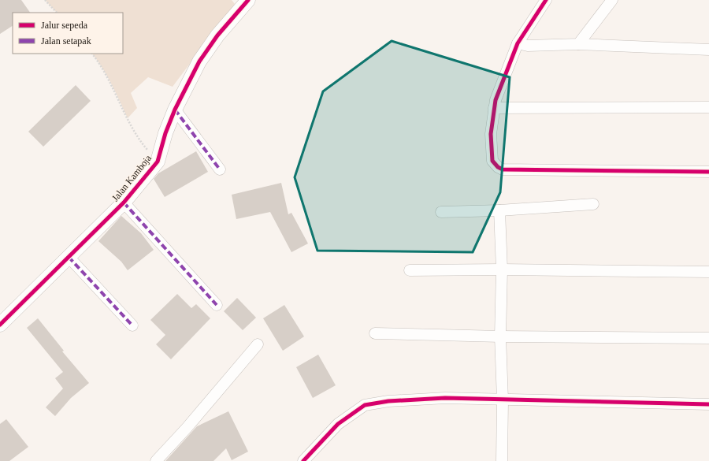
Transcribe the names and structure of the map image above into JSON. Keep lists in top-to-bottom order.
{
  "streets": {
    "street": ["Jalan Kamboja"]
  },
  "legend": ["Jalur sepeda", "Jalan setapak"]
}
